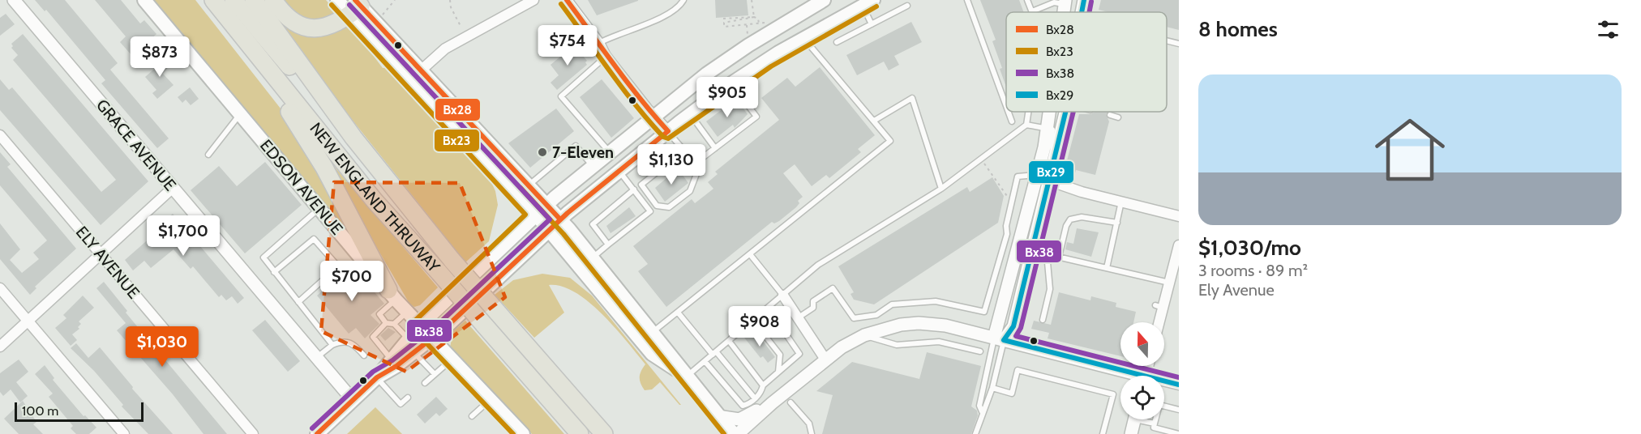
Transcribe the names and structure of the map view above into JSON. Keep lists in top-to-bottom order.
{
  "streets": {
    "highway": ["NEW ENGLAND THRUWAY"],
    "main road": ["EDSON AVENUE"],
    "street": ["GRACE AVENUE", "ELY AVENUE"]
  },
  "places": ["7-Eleven"],
  "lines": [
    "transit line Bx28",
    "transit line Bx29",
    "transit line Bx38",
    "transit line Bx23"
  ],
  "legend": [
    "Bx28",
    "Bx23",
    "Bx38",
    "Bx29"
  ],
  "scale_bar": "100 m",
  "north": "top",
  "page": {
    "heading": "8 homes",
    "price": [
      "$754",
      "$873",
      "$905",
      "$1,130",
      "$1,700",
      "$700",
      "$908",
      "$1,030"
    ],
    "list": [
      {
        "name": "$1,030/mo",
        "note": "3 rooms · 89 m² · Ely Avenue"
      }
    ],
    "scale": "100 m"
  }
}
